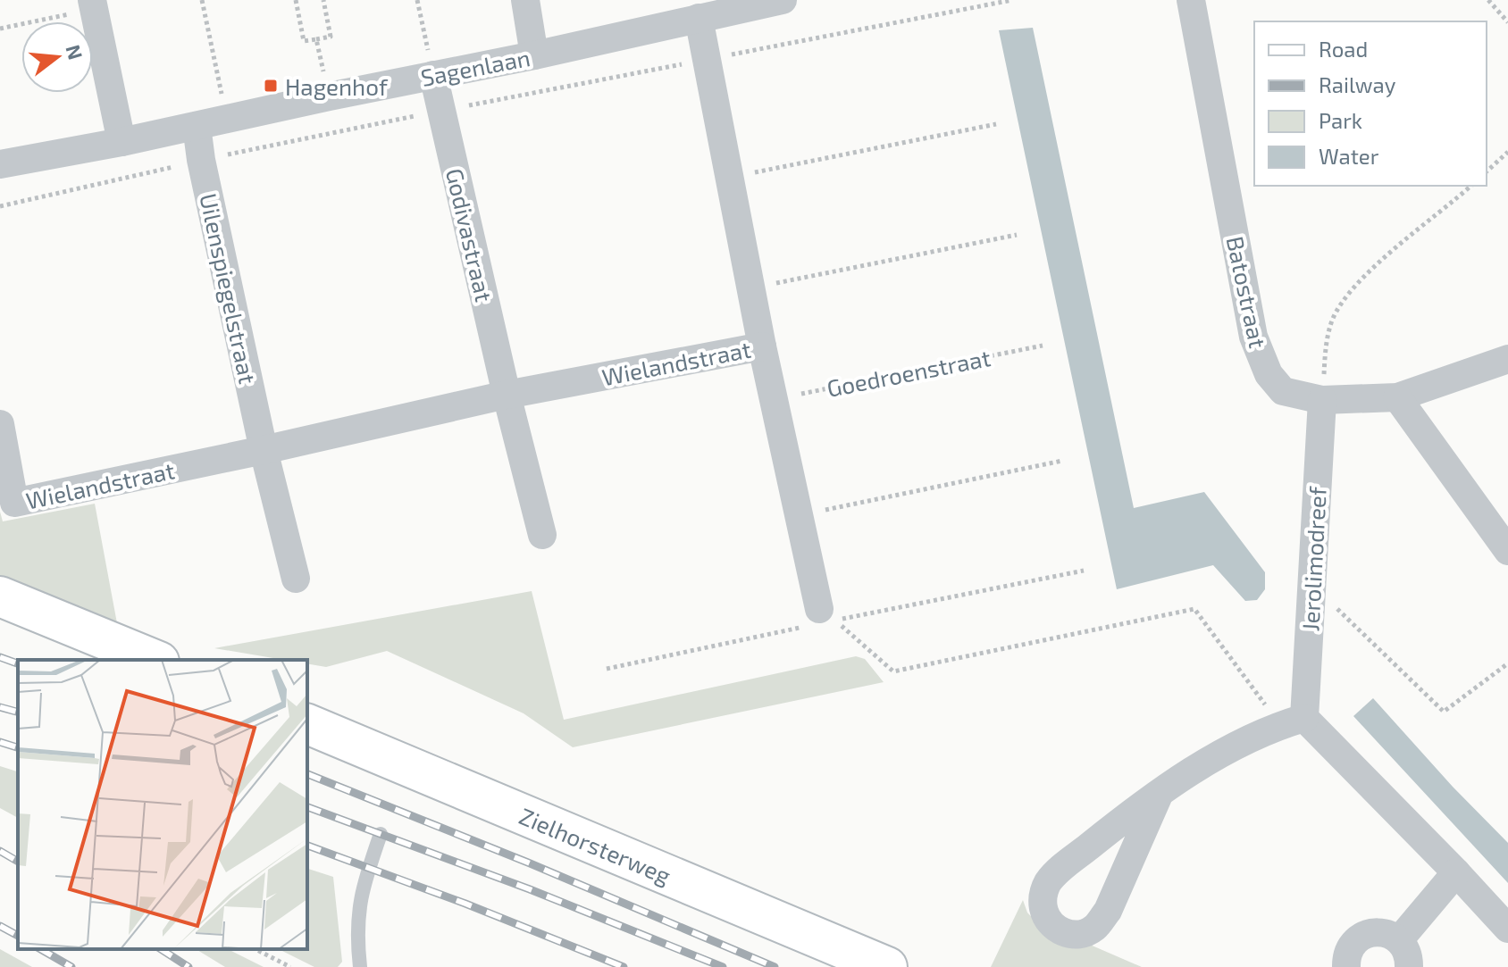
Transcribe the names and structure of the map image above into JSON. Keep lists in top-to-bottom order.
{
  "streets": {
    "main road": ["Zielhorsterweg"],
    "street": [
      "Sagenlaan",
      "Godivastraat",
      "Uilenspiegelstraat",
      "Batostraat",
      "Wielandstraat",
      "Jerolimodreef"
    ],
    "path": ["Goedroenstraat"]
  },
  "crossings": [
    ["Sagenlaan", "Godivastraat"],
    ["Sagenlaan", "Uilenspiegelstraat"],
    ["Godivastraat", "Wielandstraat"],
    ["Uilenspiegelstraat", "Wielandstraat"],
    ["Batostraat", "Jerolimodreef"]
  ],
  "places": {
    "transit": ["Hagenhof"]
  },
  "legend": [
    "Road",
    "Railway",
    "Park",
    "Water"
  ],
  "north": "right"
}
